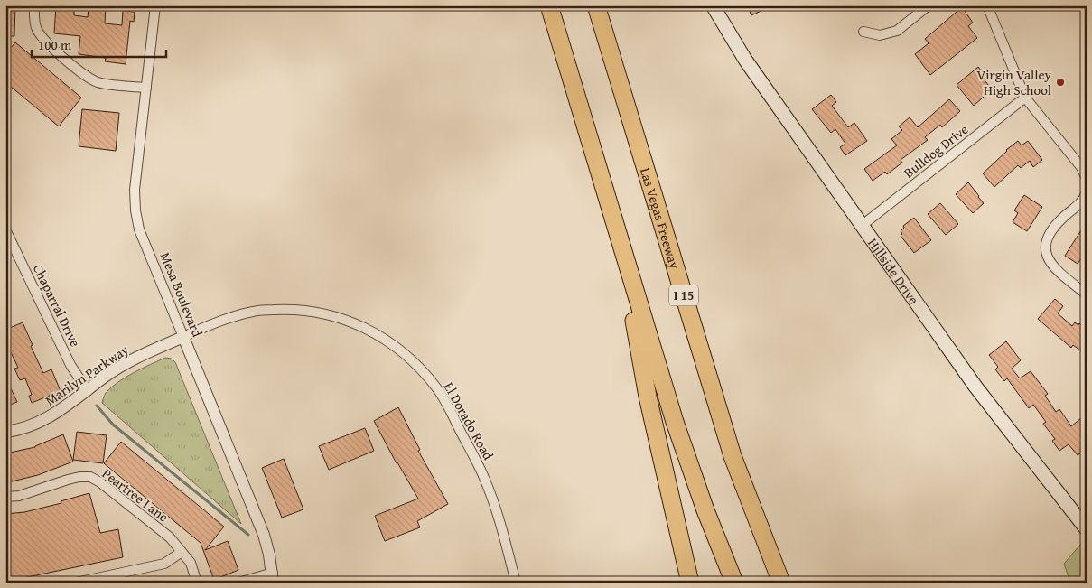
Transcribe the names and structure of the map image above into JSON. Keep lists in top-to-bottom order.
{
  "streets": {
    "highway": ["Las Vegas Freeway", "I 15"],
    "main road": ["Hillside Drive"],
    "street": [
      "Bulldog Drive",
      "Mesa Boulevard",
      "Chaparral Drive",
      "Marilyn Parkway",
      "El Dorado Road",
      "Peartree Lane"
    ]
  },
  "crossings": [
    ["Bulldog Drive", "Hillside Drive"],
    ["Mesa Boulevard", "Marilyn Parkway"],
    ["Mesa Boulevard", "El Dorado Road"],
    ["Chaparral Drive", "Marilyn Parkway"],
    ["Marilyn Parkway", "El Dorado Road"]
  ],
  "places": ["Virgin Valley High School"],
  "scale_bar": "100 m"
}
